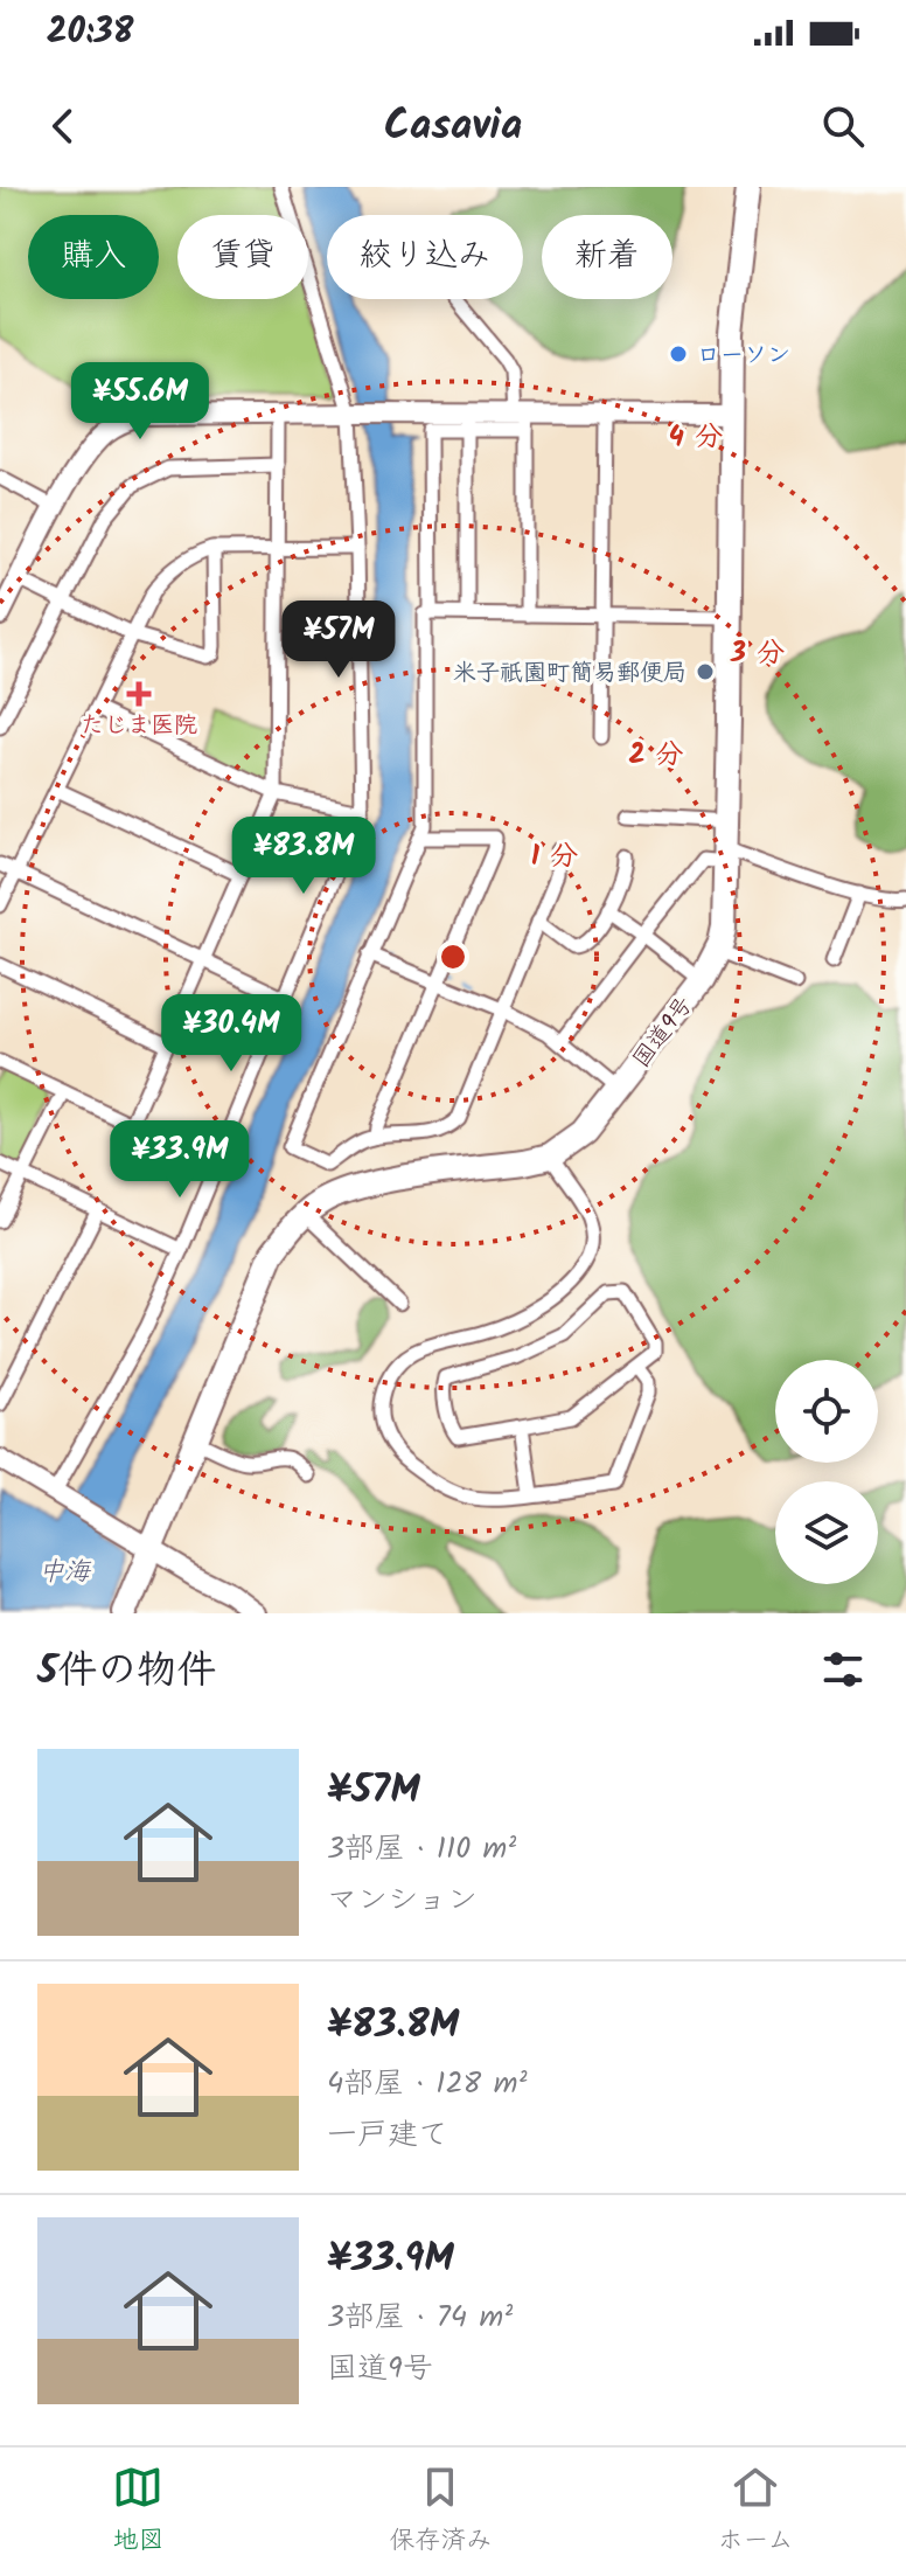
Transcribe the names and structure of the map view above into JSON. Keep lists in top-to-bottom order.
{
  "streets": {
    "highway": ["国道9号"]
  },
  "water": ["中海"],
  "places": {
    "other": ["ローソン", "米子祇園町簡易郵便局"],
    "health": ["たじま医院"]
  },
  "page": {
    "status": "20:38",
    "header": "Casavia",
    "chip": [
      "購入",
      "賃貸",
      "絞り込み",
      "新着"
    ],
    "price": [
      "¥55.6M",
      "¥57M",
      "¥83.8M",
      "¥30.4M",
      "¥33.9M"
    ],
    "heading": "5件の物件",
    "list": [
      {
        "name": "¥57M",
        "note": "3部屋 · 110 m² · マンション"
      },
      {
        "name": "¥83.8M",
        "note": "4部屋 · 128 m² · 一戸建て"
      },
      {
        "name": "¥33.9M",
        "note": "3部屋 · 74 m² · 国道9号"
      }
    ],
    "tabs": ["地図", "保存済み", "ホーム"]
  },
  "rings": [
    "4 分",
    "3 分",
    "2 分",
    "1 分"
  ]
}
